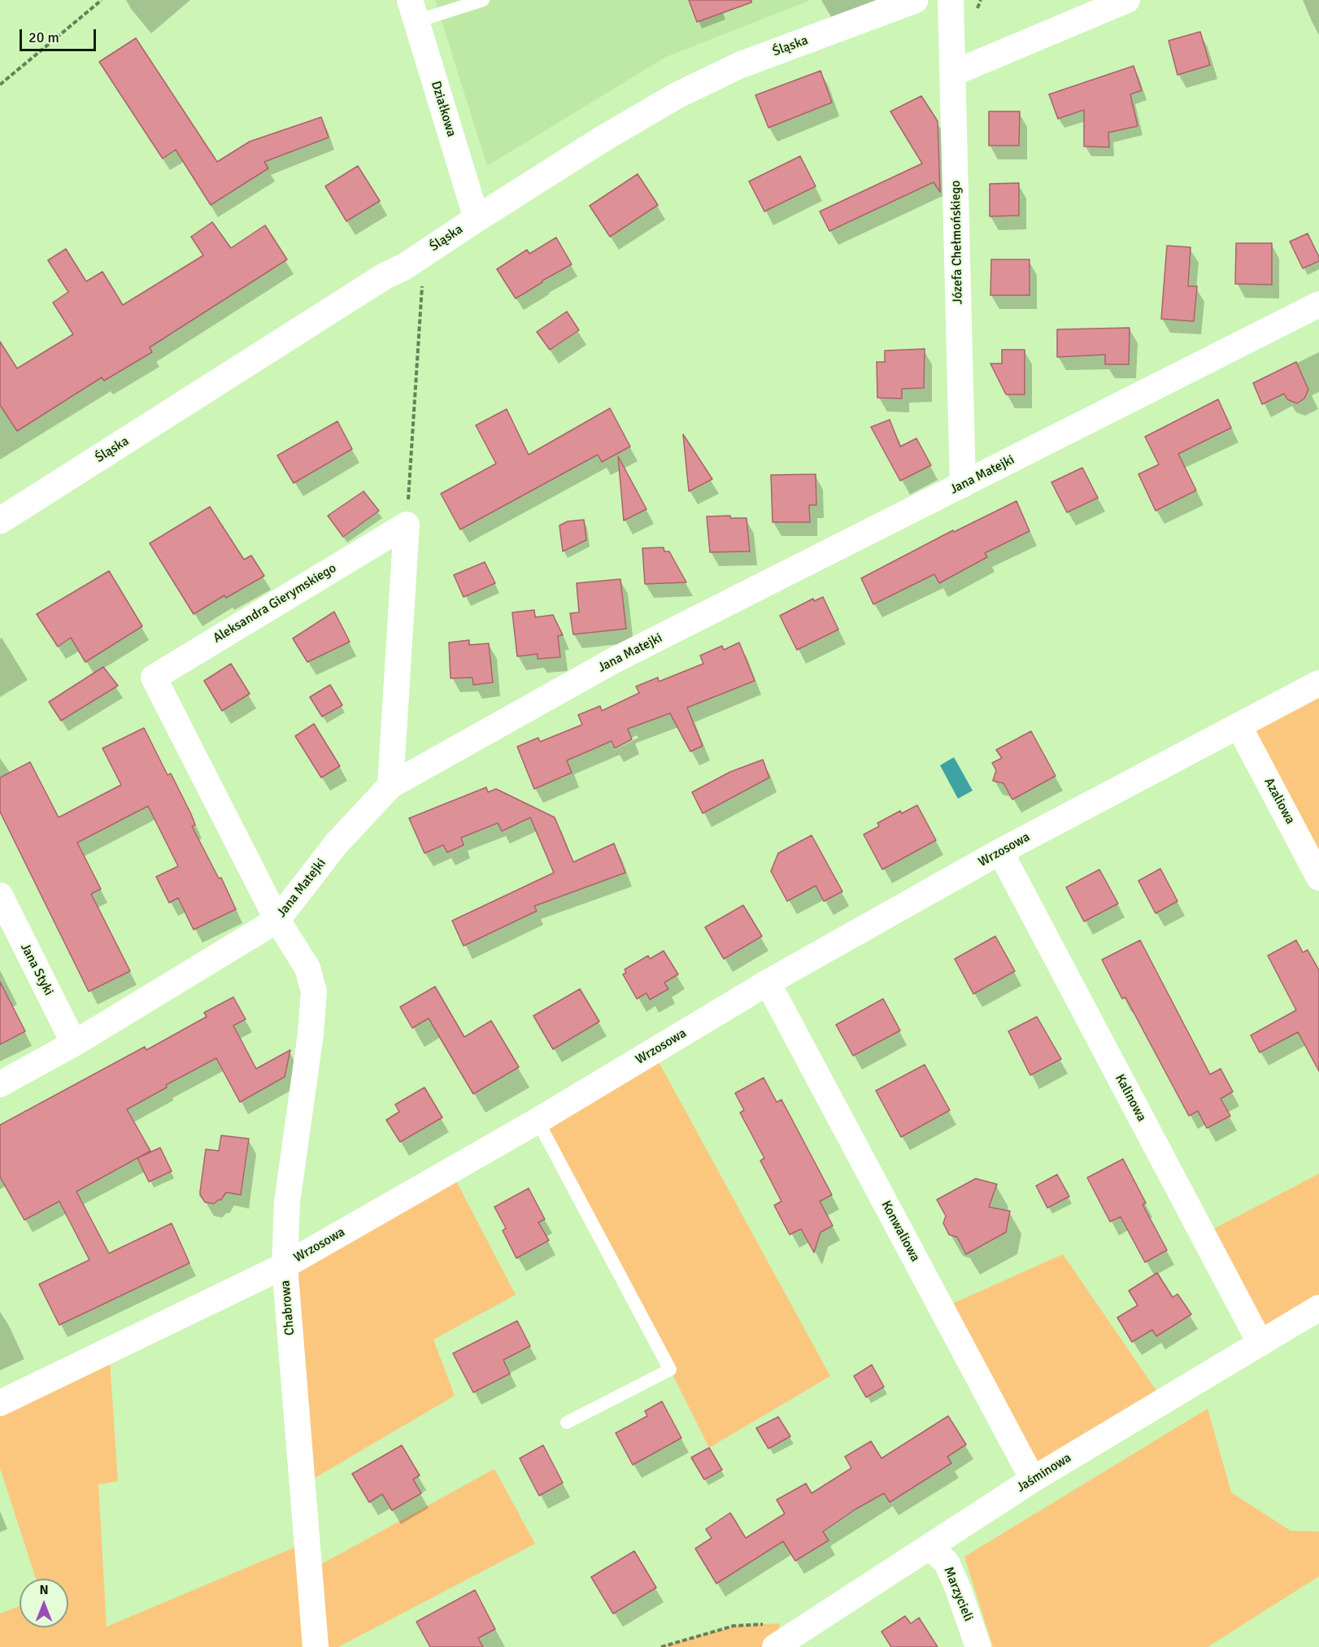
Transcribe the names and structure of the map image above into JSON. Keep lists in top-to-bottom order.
{
  "streets": {
    "street": [
      "Śląska",
      "Działkowa",
      "Józefa Chełmońskiego",
      "Jana Matejki",
      "Aleksandra Gierymskiego",
      "Azaliowa",
      "Wrzosowa",
      "Jana Styki",
      "Kalinowa",
      "Konwaliowa",
      "Chabrowa",
      "Jaśminowa",
      "Marzycieli"
    ]
  },
  "crossings": [
    ["Śląska", "Działkowa"],
    ["Józefa Chełmońskiego", "Jana Matejki"],
    ["Jana Matejki", "Aleksandra Gierymskiego"],
    ["Jana Matejki", "Jana Styki"],
    ["Jana Matejki", "Chabrowa"],
    ["Aleksandra Gierymskiego", "Chabrowa"],
    ["Azaliowa", "Wrzosowa"],
    ["Wrzosowa", "Kalinowa"],
    ["Wrzosowa", "Konwaliowa"],
    ["Wrzosowa", "Chabrowa"],
    ["Kalinowa", "Jaśminowa"],
    ["Konwaliowa", "Jaśminowa"],
    ["Jaśminowa", "Marzycieli"]
  ],
  "scale_bar": "20 m",
  "north": "top"
}
